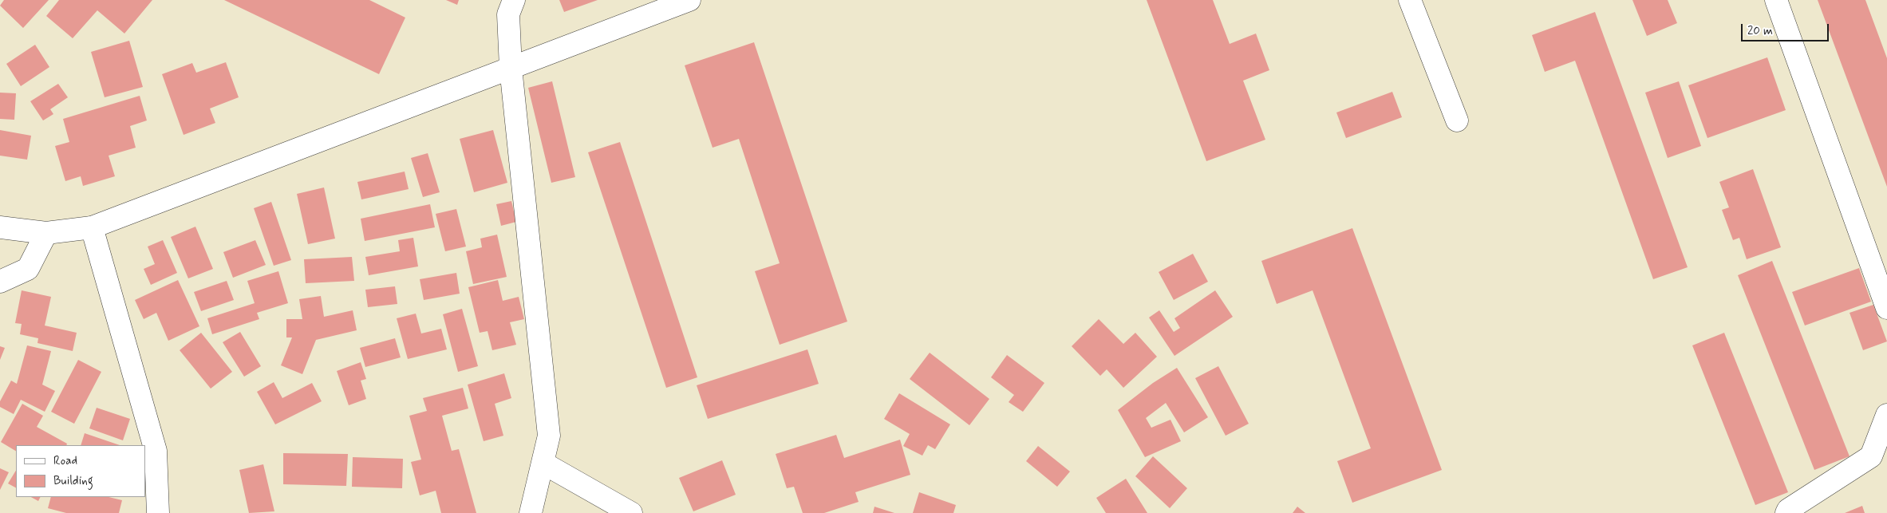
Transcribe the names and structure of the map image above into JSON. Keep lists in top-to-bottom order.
{
  "legend": ["Road", "Building"],
  "scale_bar": "20 m"
}
